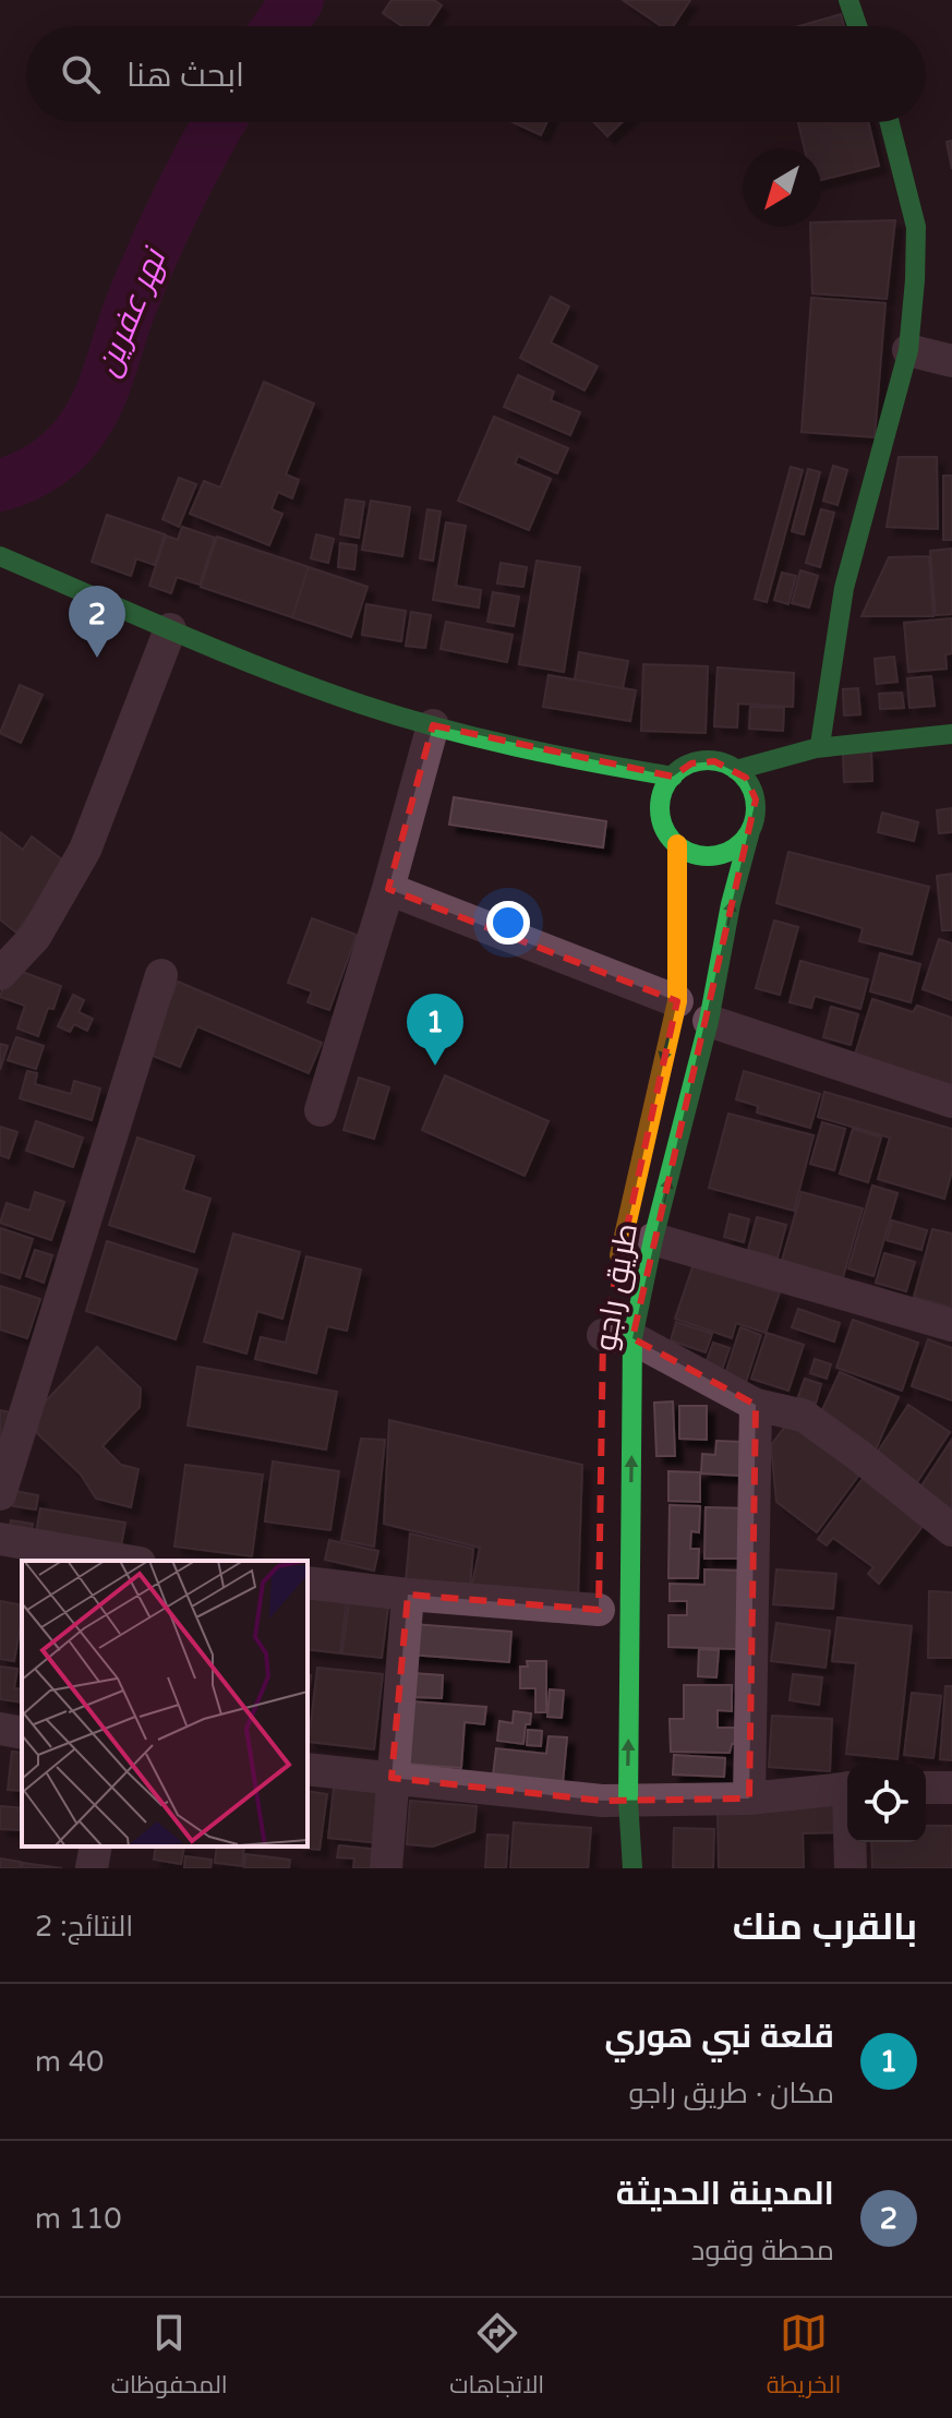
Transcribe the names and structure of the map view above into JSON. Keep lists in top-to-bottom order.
{
  "streets": {
    "main road": ["طريق راجو"]
  },
  "water": ["نهر عفرين"],
  "north": "bottom left",
  "page": {
    "search": "ابحث هنا",
    "pins": ["2", "1"],
    "heading": ["بالقرب منك", "النتائج: 2"],
    "list": [
      {
        "mark": "1",
        "name": "قلعة نبي هوري",
        "note": "مكان · طريق راجو",
        "value": "40 m"
      },
      {
        "mark": "2",
        "name": "المدينة الحديثة",
        "note": "محطة وقود",
        "value": "110 m"
      }
    ],
    "nav": ["الخريطة", "الاتجاهات", "المحفوظات"]
  }
}
